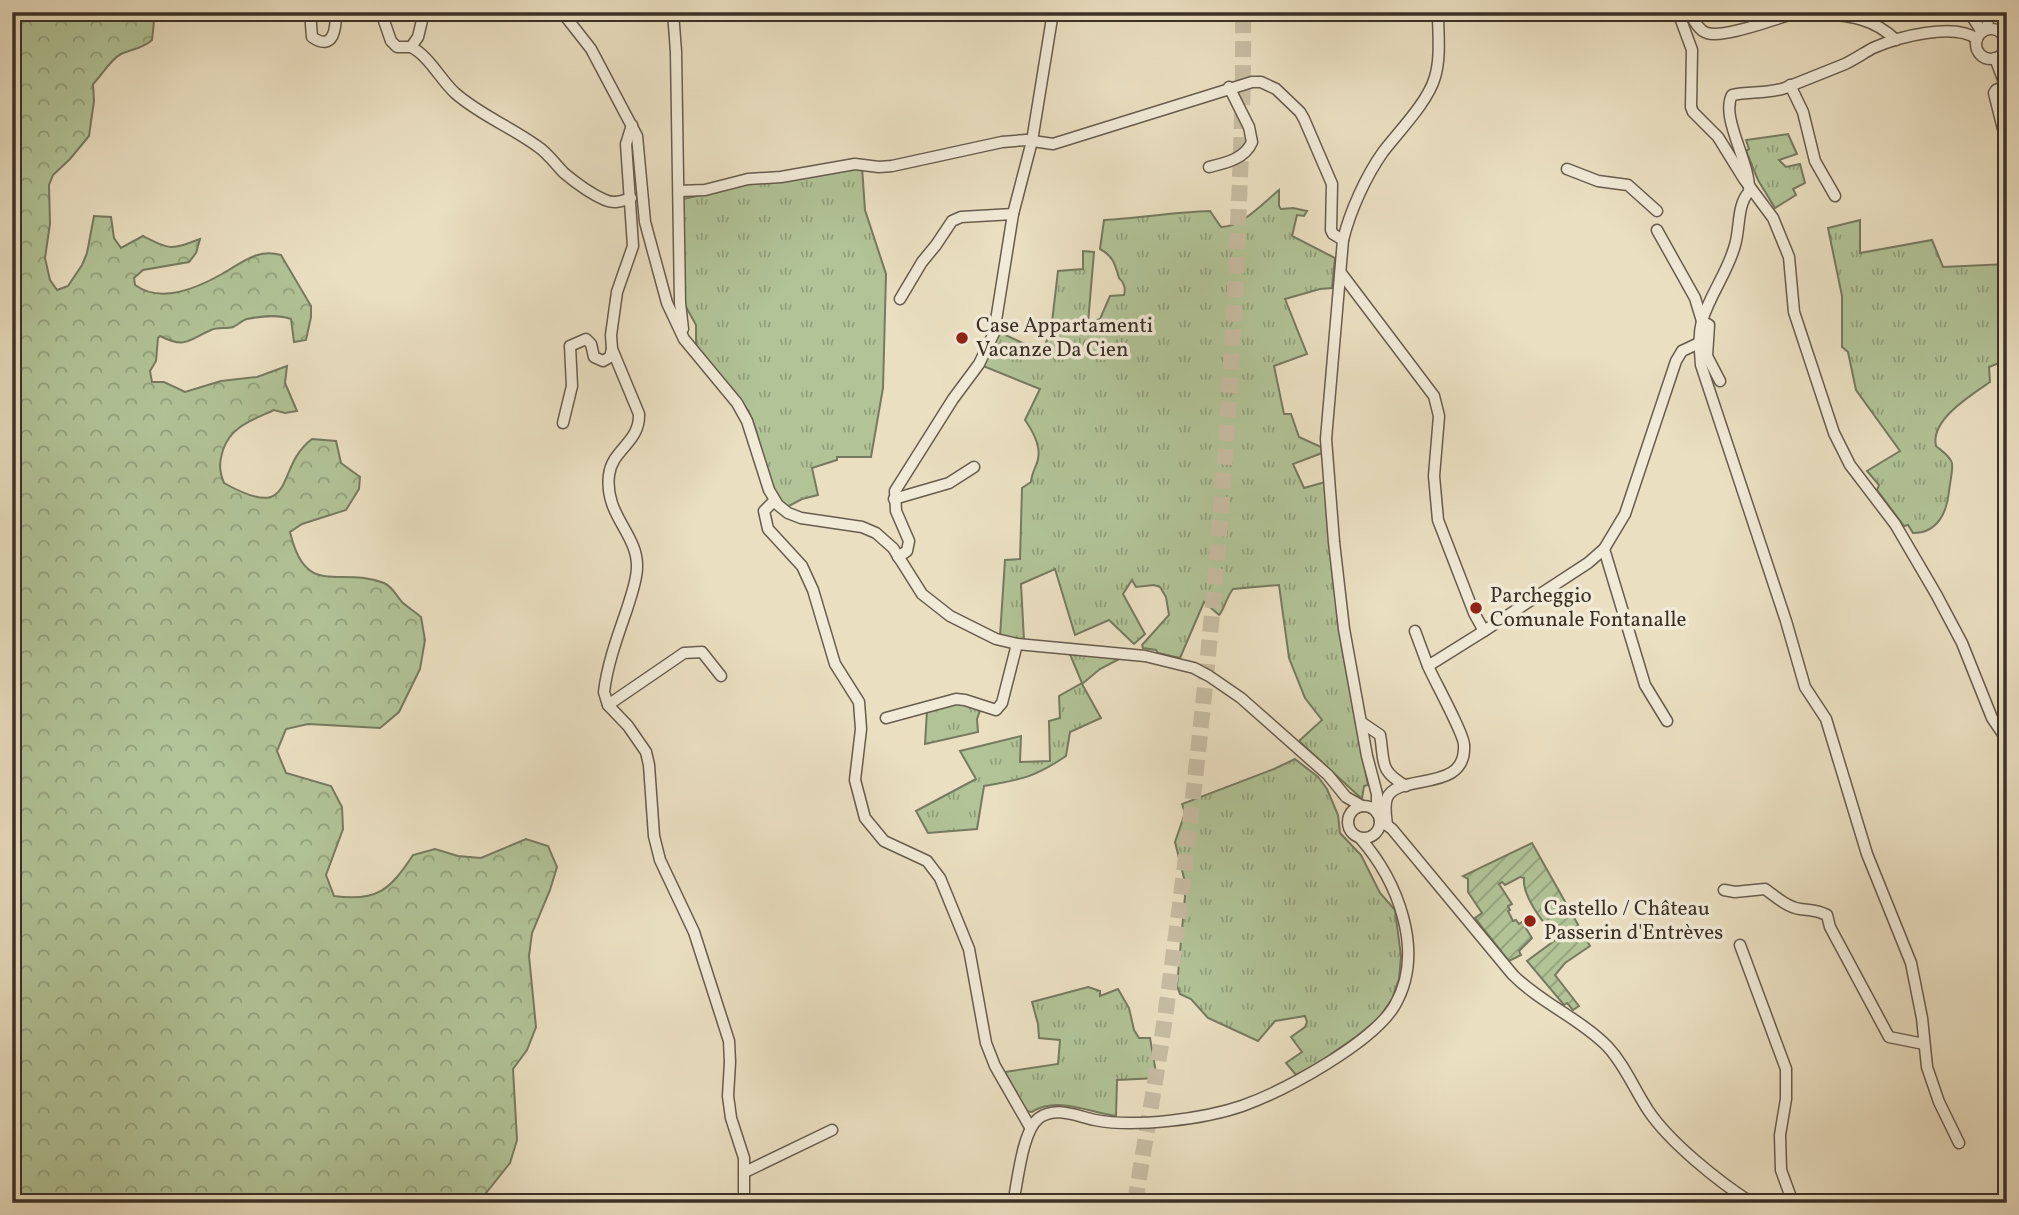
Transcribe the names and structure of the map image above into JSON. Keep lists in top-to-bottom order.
{
  "places": ["Case Appartamenti Vacanze Da Cien", "Parcheggio Comunale Fontanalle", "Castello / Château Passerin d'Entrèves"]
}
